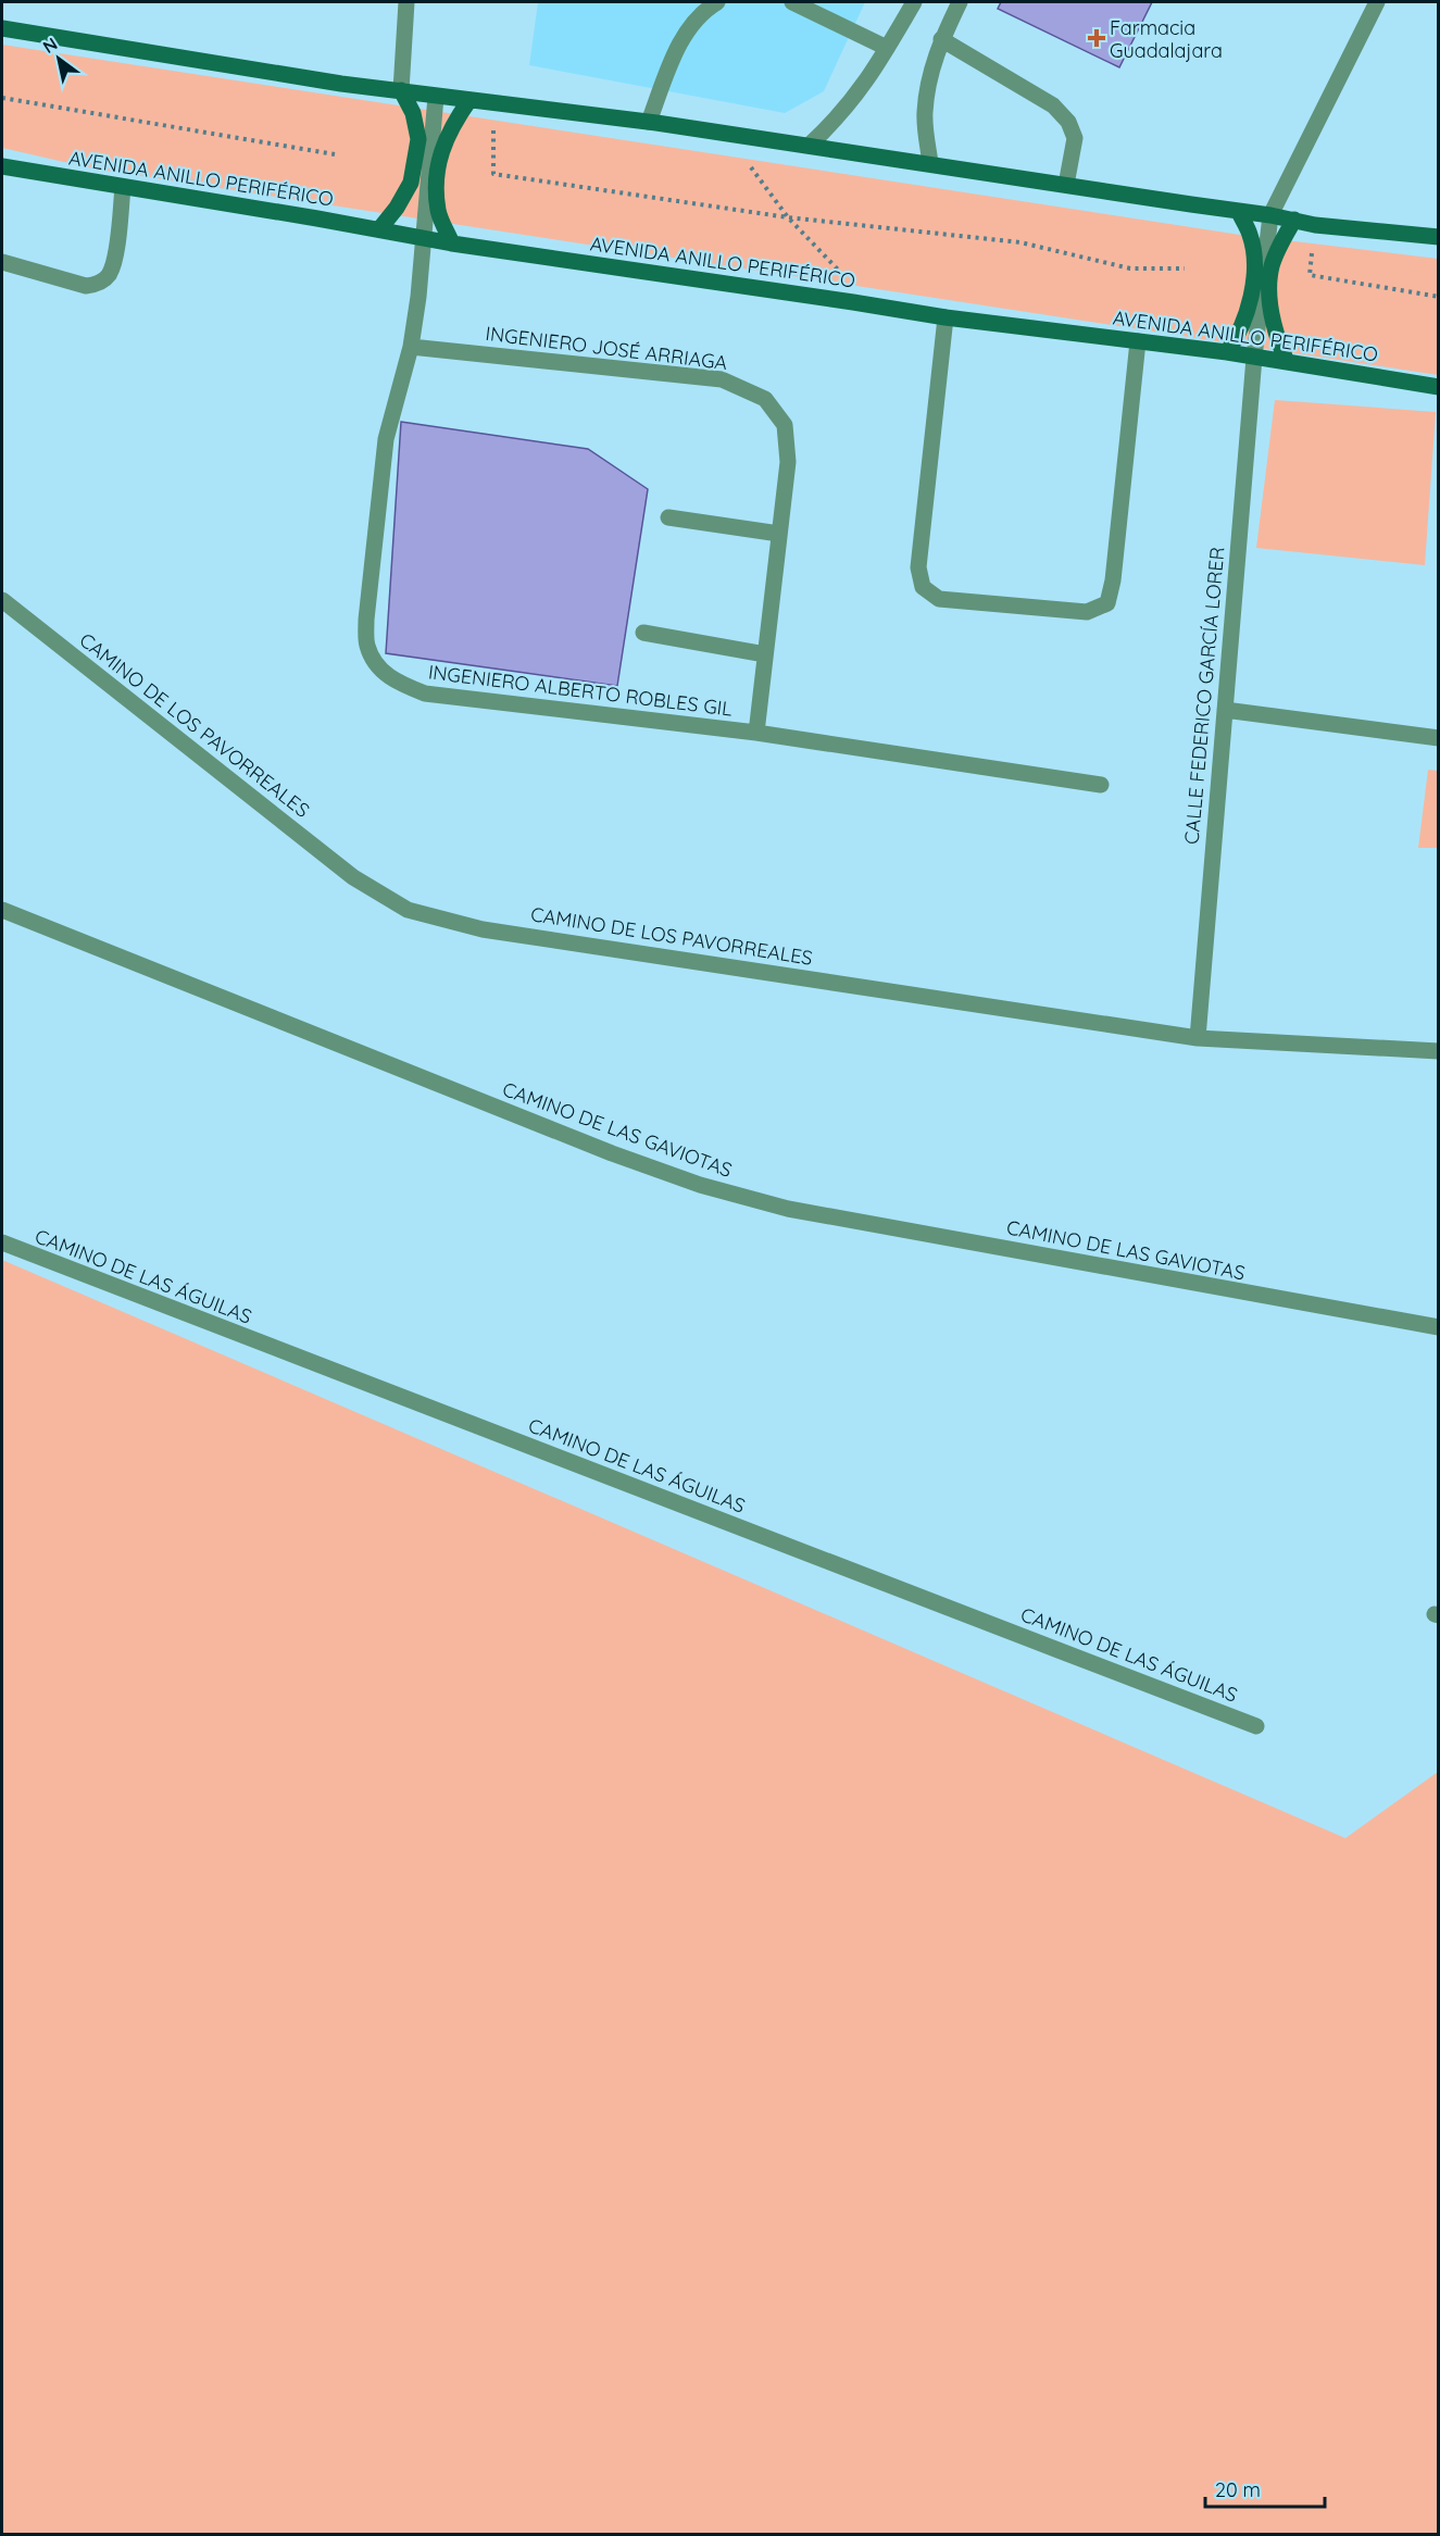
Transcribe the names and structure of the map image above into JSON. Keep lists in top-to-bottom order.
{
  "streets": {
    "street": [
      "AVENIDA ANILLO PERIFÉRICO",
      "INGENIERO JOSÉ ARRIAGA",
      "INGENIERO ALBERTO ROBLES GIL",
      "CALLE FEDERICO GARCÍA LORER",
      "CAMINO DE LOS PAVORREALES",
      "CAMINO DE LAS GAVIOTAS",
      "CAMINO DE LAS ÁGUILAS"
    ]
  },
  "crossings": [
    ["AVENIDA ANILLO PERIFÉRICO", "INGENIERO ALBERTO ROBLES GIL"],
    ["AVENIDA ANILLO PERIFÉRICO", "CALLE FEDERICO GARCÍA LORER"],
    ["INGENIERO JOSÉ ARRIAGA", "INGENIERO ALBERTO ROBLES GIL"],
    ["CALLE FEDERICO GARCÍA LORER", "CAMINO DE LOS PAVORREALES"]
  ],
  "places": {
    "health": ["Farmacia Guadalajara"]
  },
  "scale_bar": "20 m",
  "north": "top left"
}
